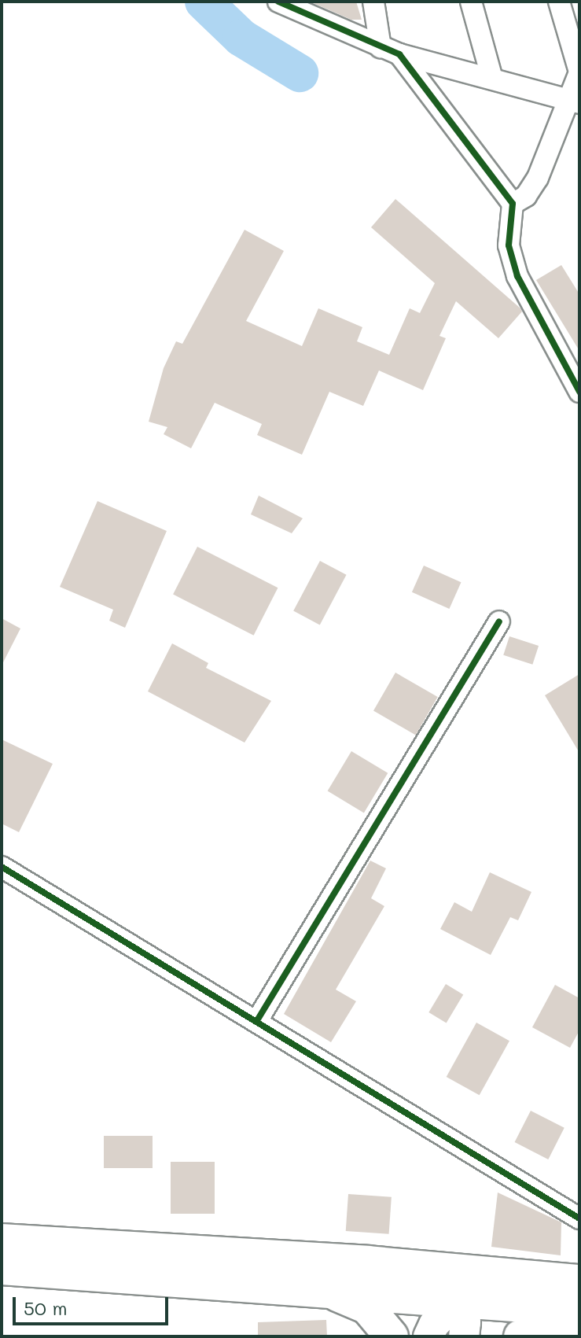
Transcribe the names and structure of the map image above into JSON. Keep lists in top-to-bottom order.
{
  "scale_bar": "50 m"
}
